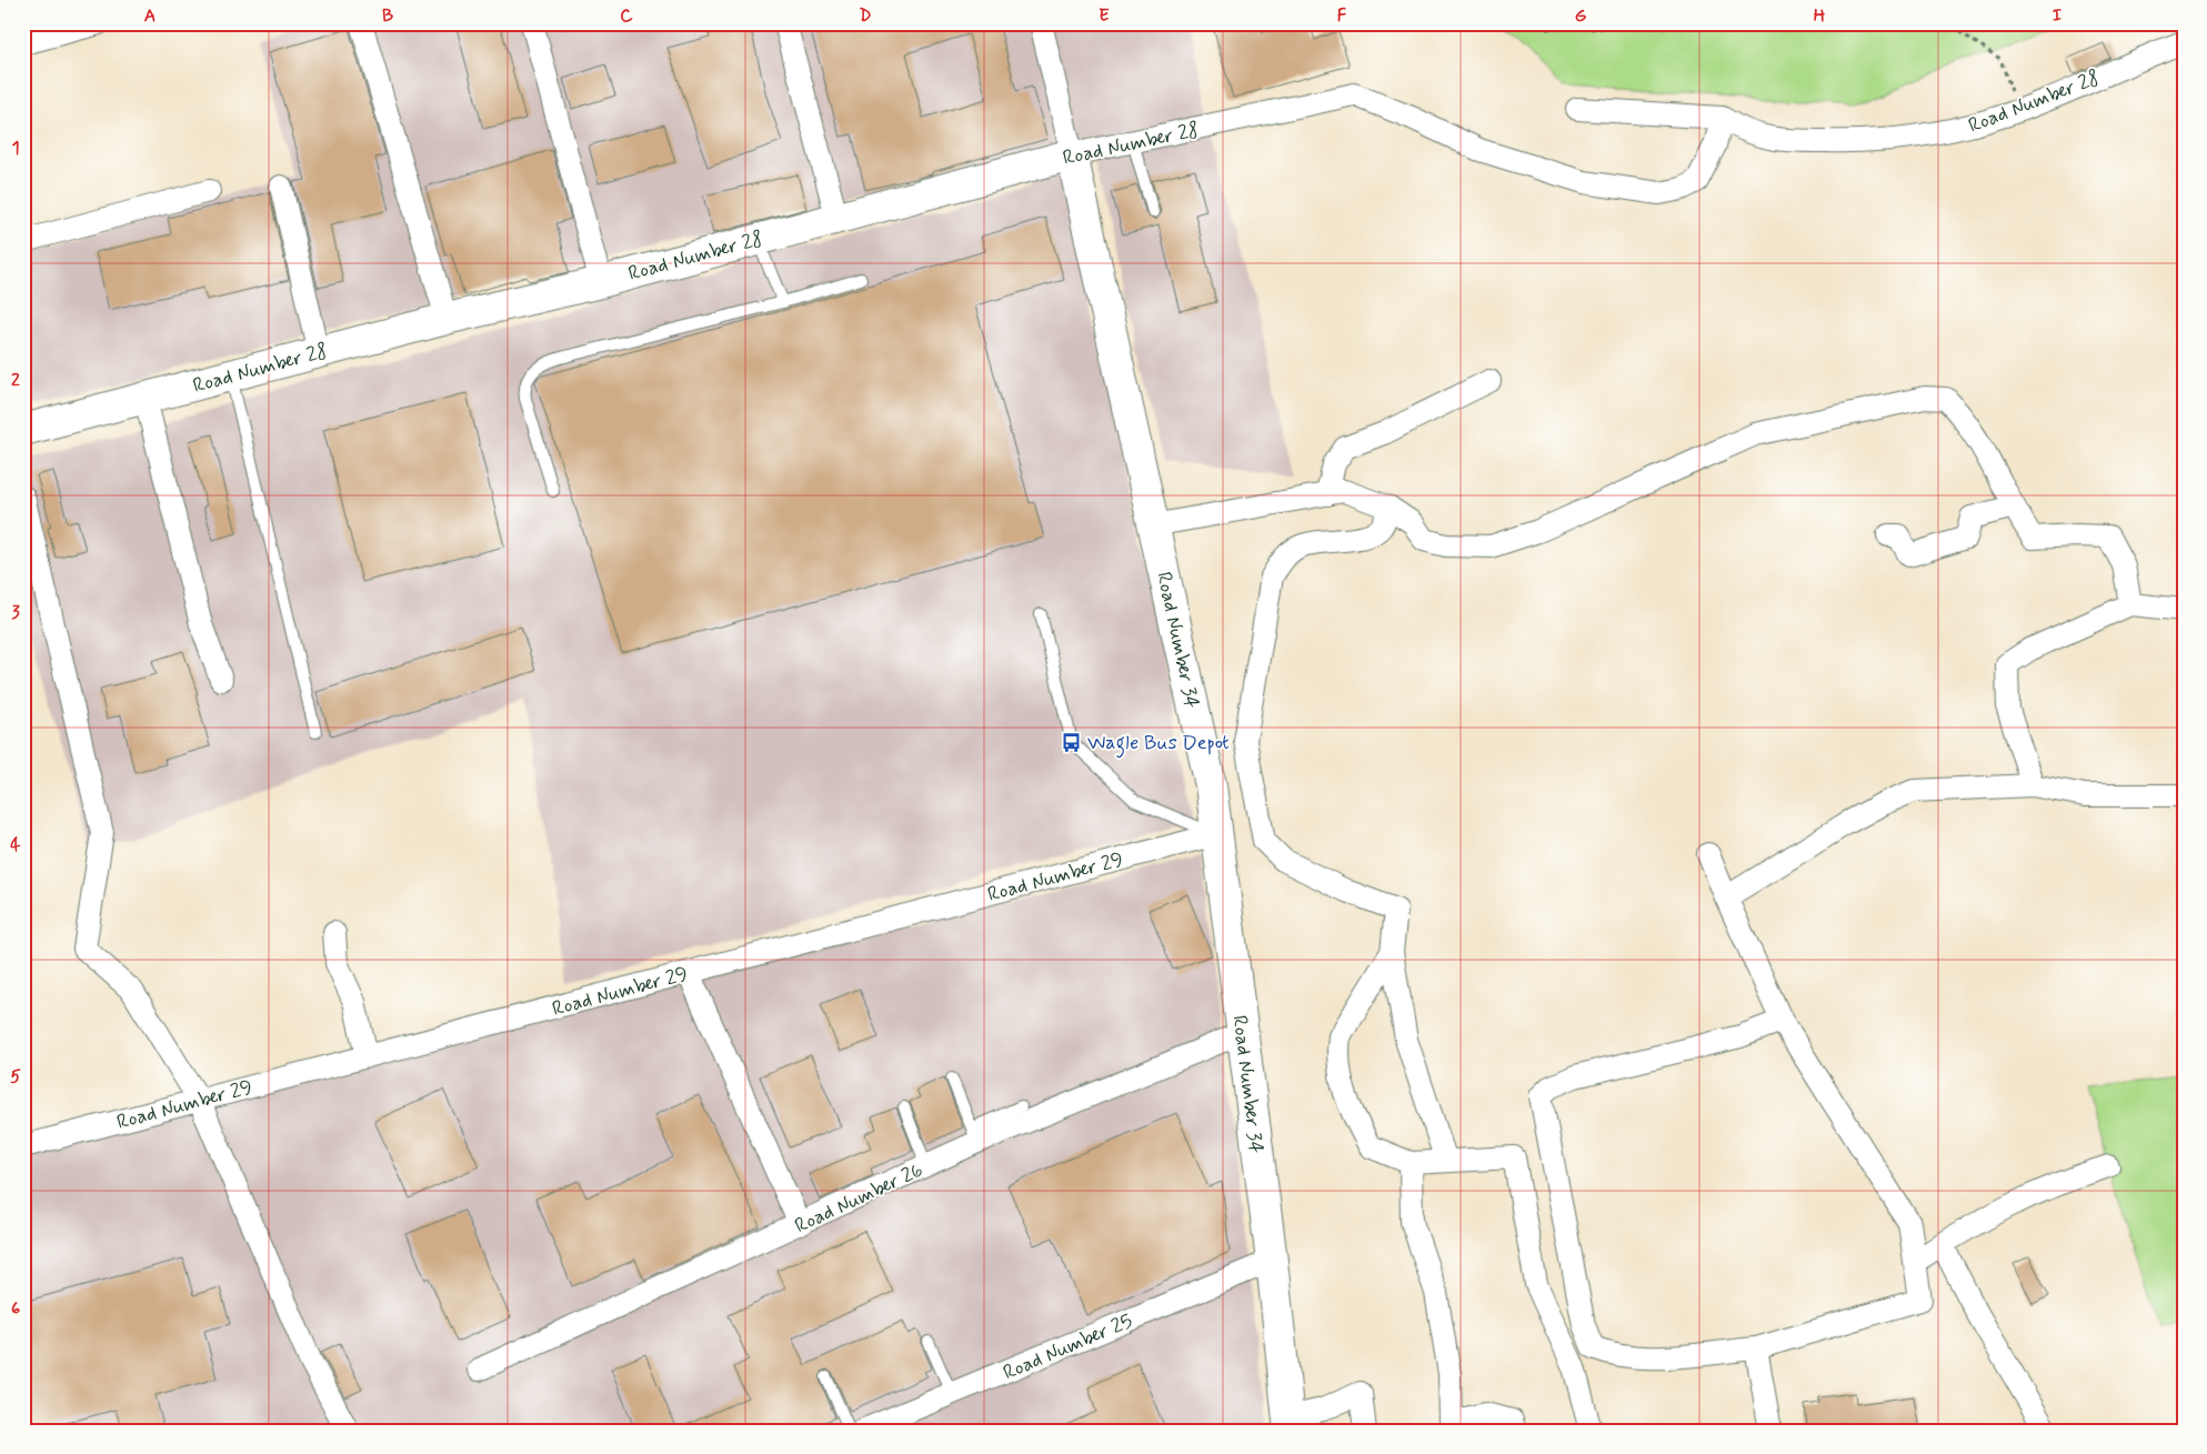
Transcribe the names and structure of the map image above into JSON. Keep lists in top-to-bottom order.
{
  "streets": {
    "street": [
      "Road Number 28",
      "Road Number 34",
      "Road Number 29",
      "Road Number 26",
      "Road Number 25"
    ]
  },
  "crossings": [
    ["Road Number 28", "Road Number 34"],
    ["Road Number 34", "Road Number 29"],
    ["Road Number 34", "Road Number 26"],
    ["Road Number 34", "Road Number 25"]
  ],
  "places": {
    "bus stop": ["Wagle Bus Depot"]
  },
  "grid": {
    "columns": [
      "A",
      "B",
      "C",
      "D",
      "E",
      "F",
      "G",
      "H",
      "I"
    ],
    "rows": [
      "1",
      "2",
      "3",
      "4",
      "5",
      "6"
    ]
  }
}
